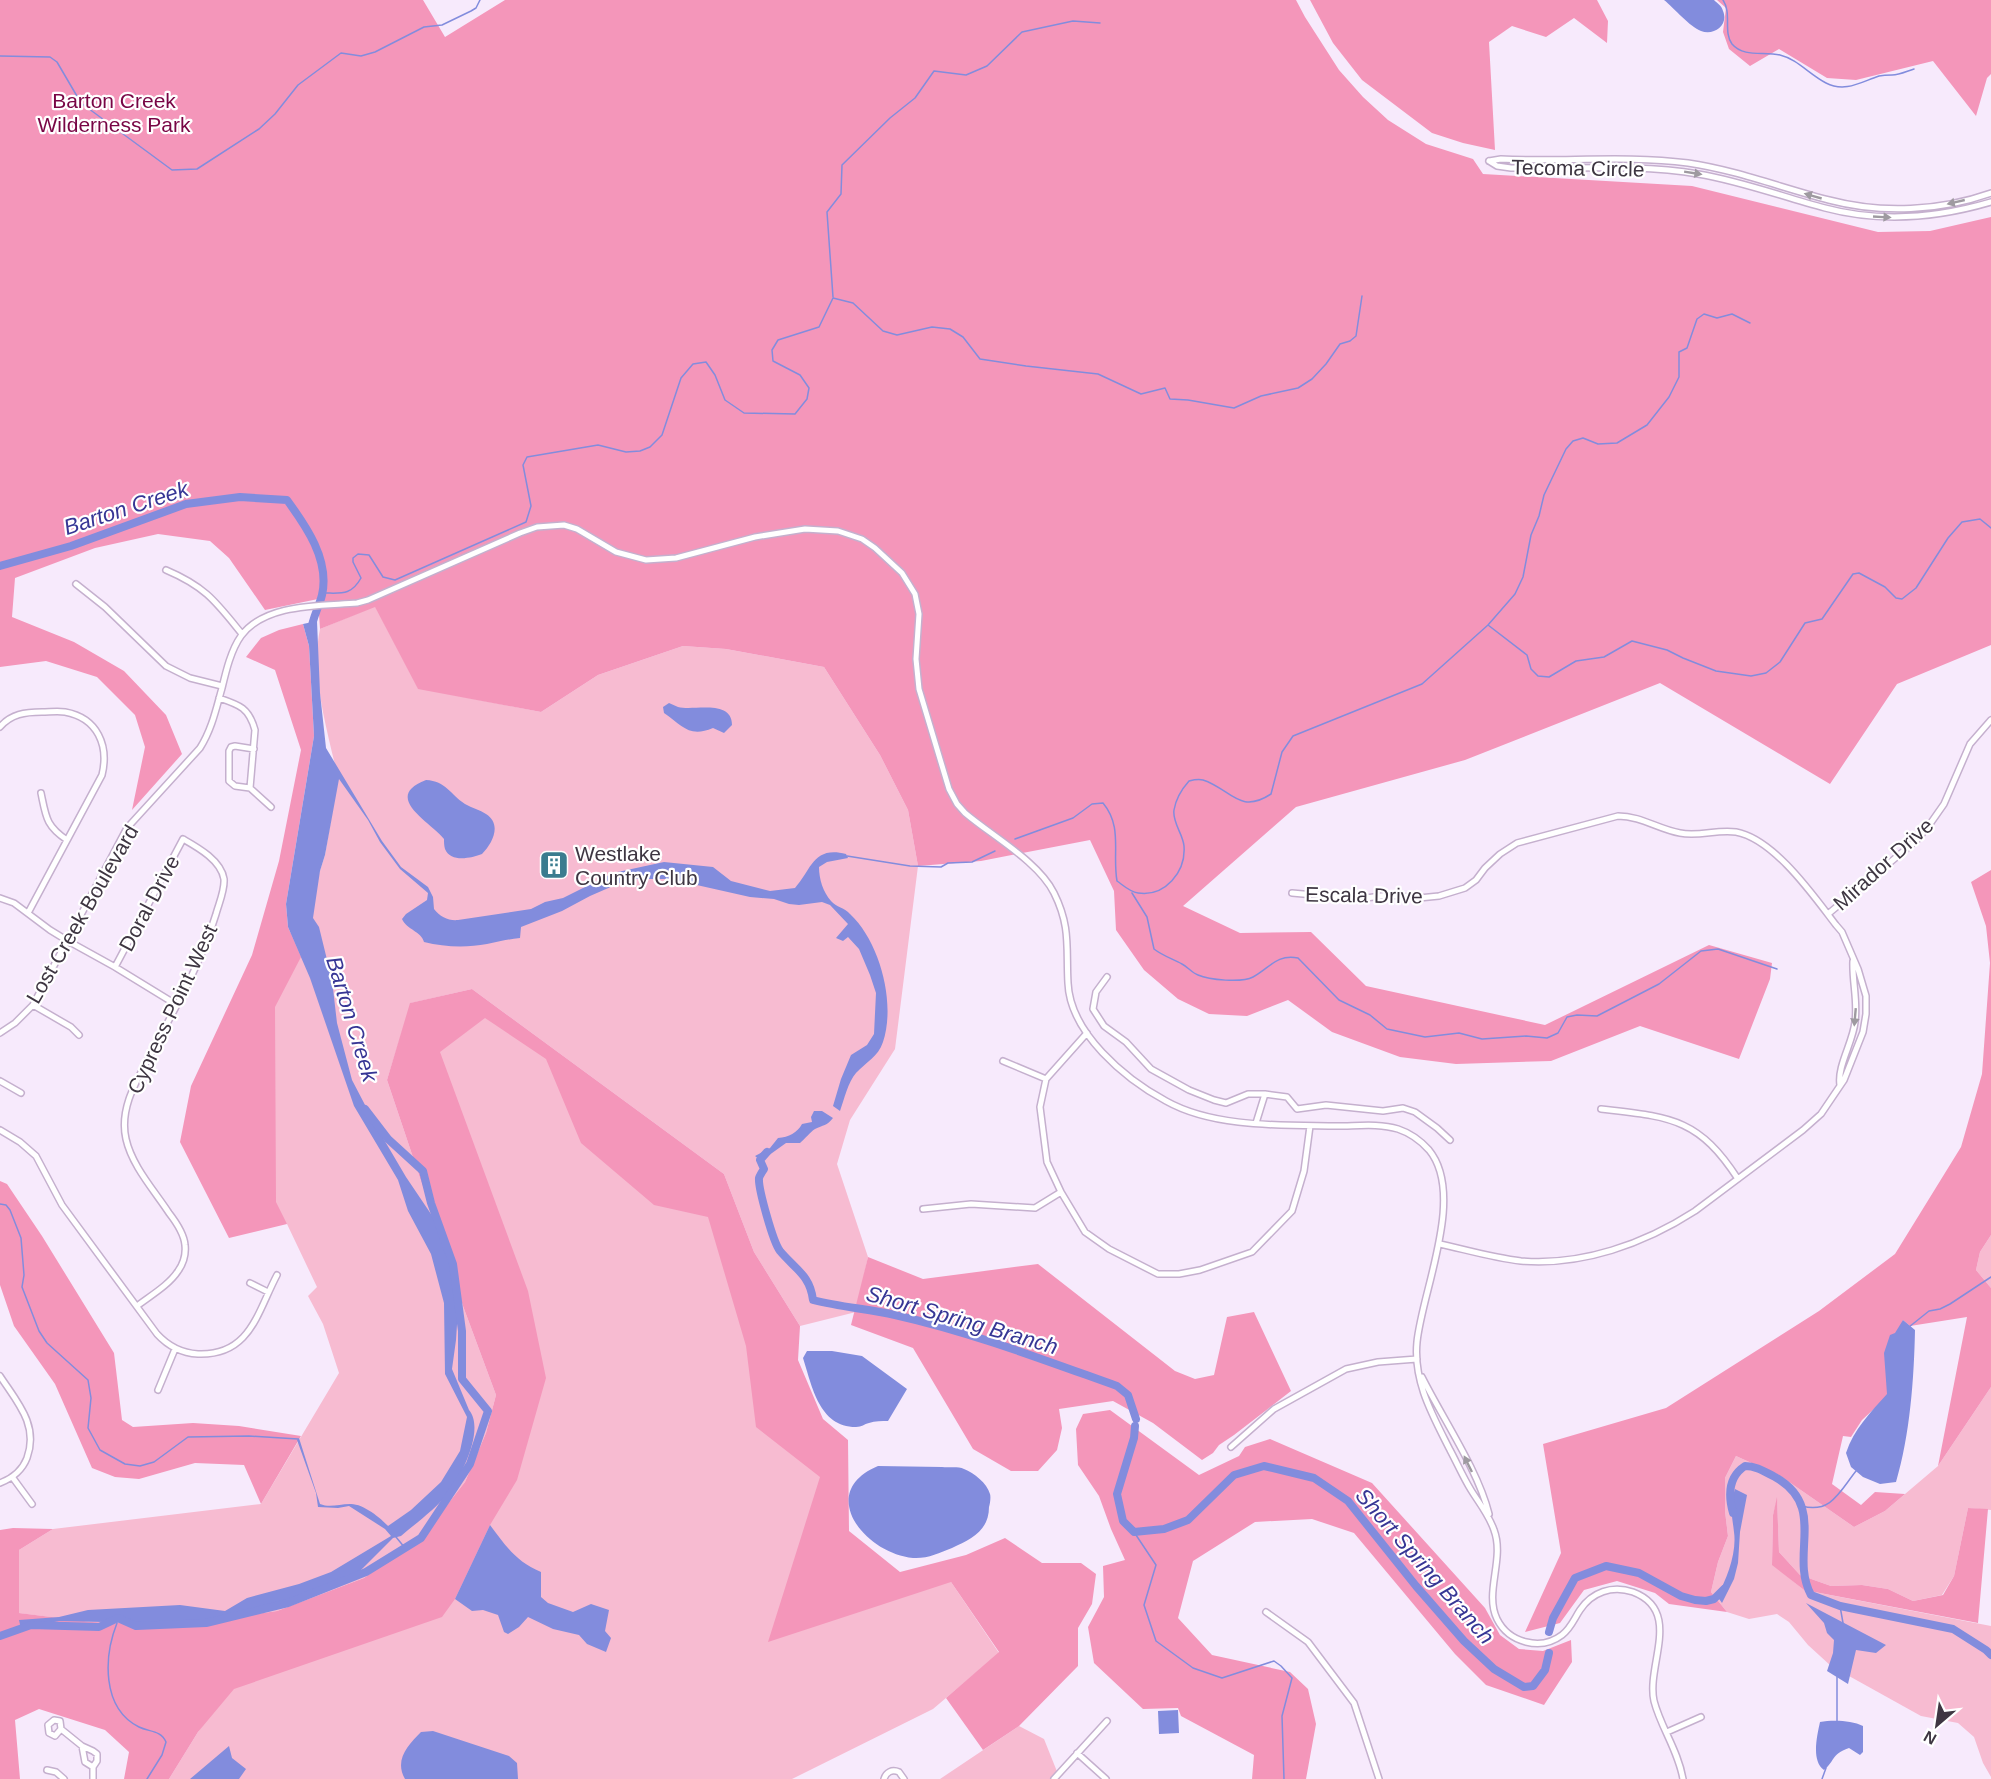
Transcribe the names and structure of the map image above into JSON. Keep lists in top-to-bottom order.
{
  "streets": {
    "street": [
      "Tecoma Circle",
      "Mirador Drive",
      "Escala Drive",
      "Doral Drive",
      "Lost Creek Boulevard",
      "Cypress Point West"
    ]
  },
  "crossings": [
    ["Mirador Drive", "Escala Drive"],
    ["Doral Drive", "Cypress Point West"]
  ],
  "water": ["Barton Creek", "Short Spring Branch"],
  "parks": ["Barton Creek Wilderness Park"],
  "places": {
    "building": ["Westlake Country Club"]
  },
  "north": "bottom left"
}
